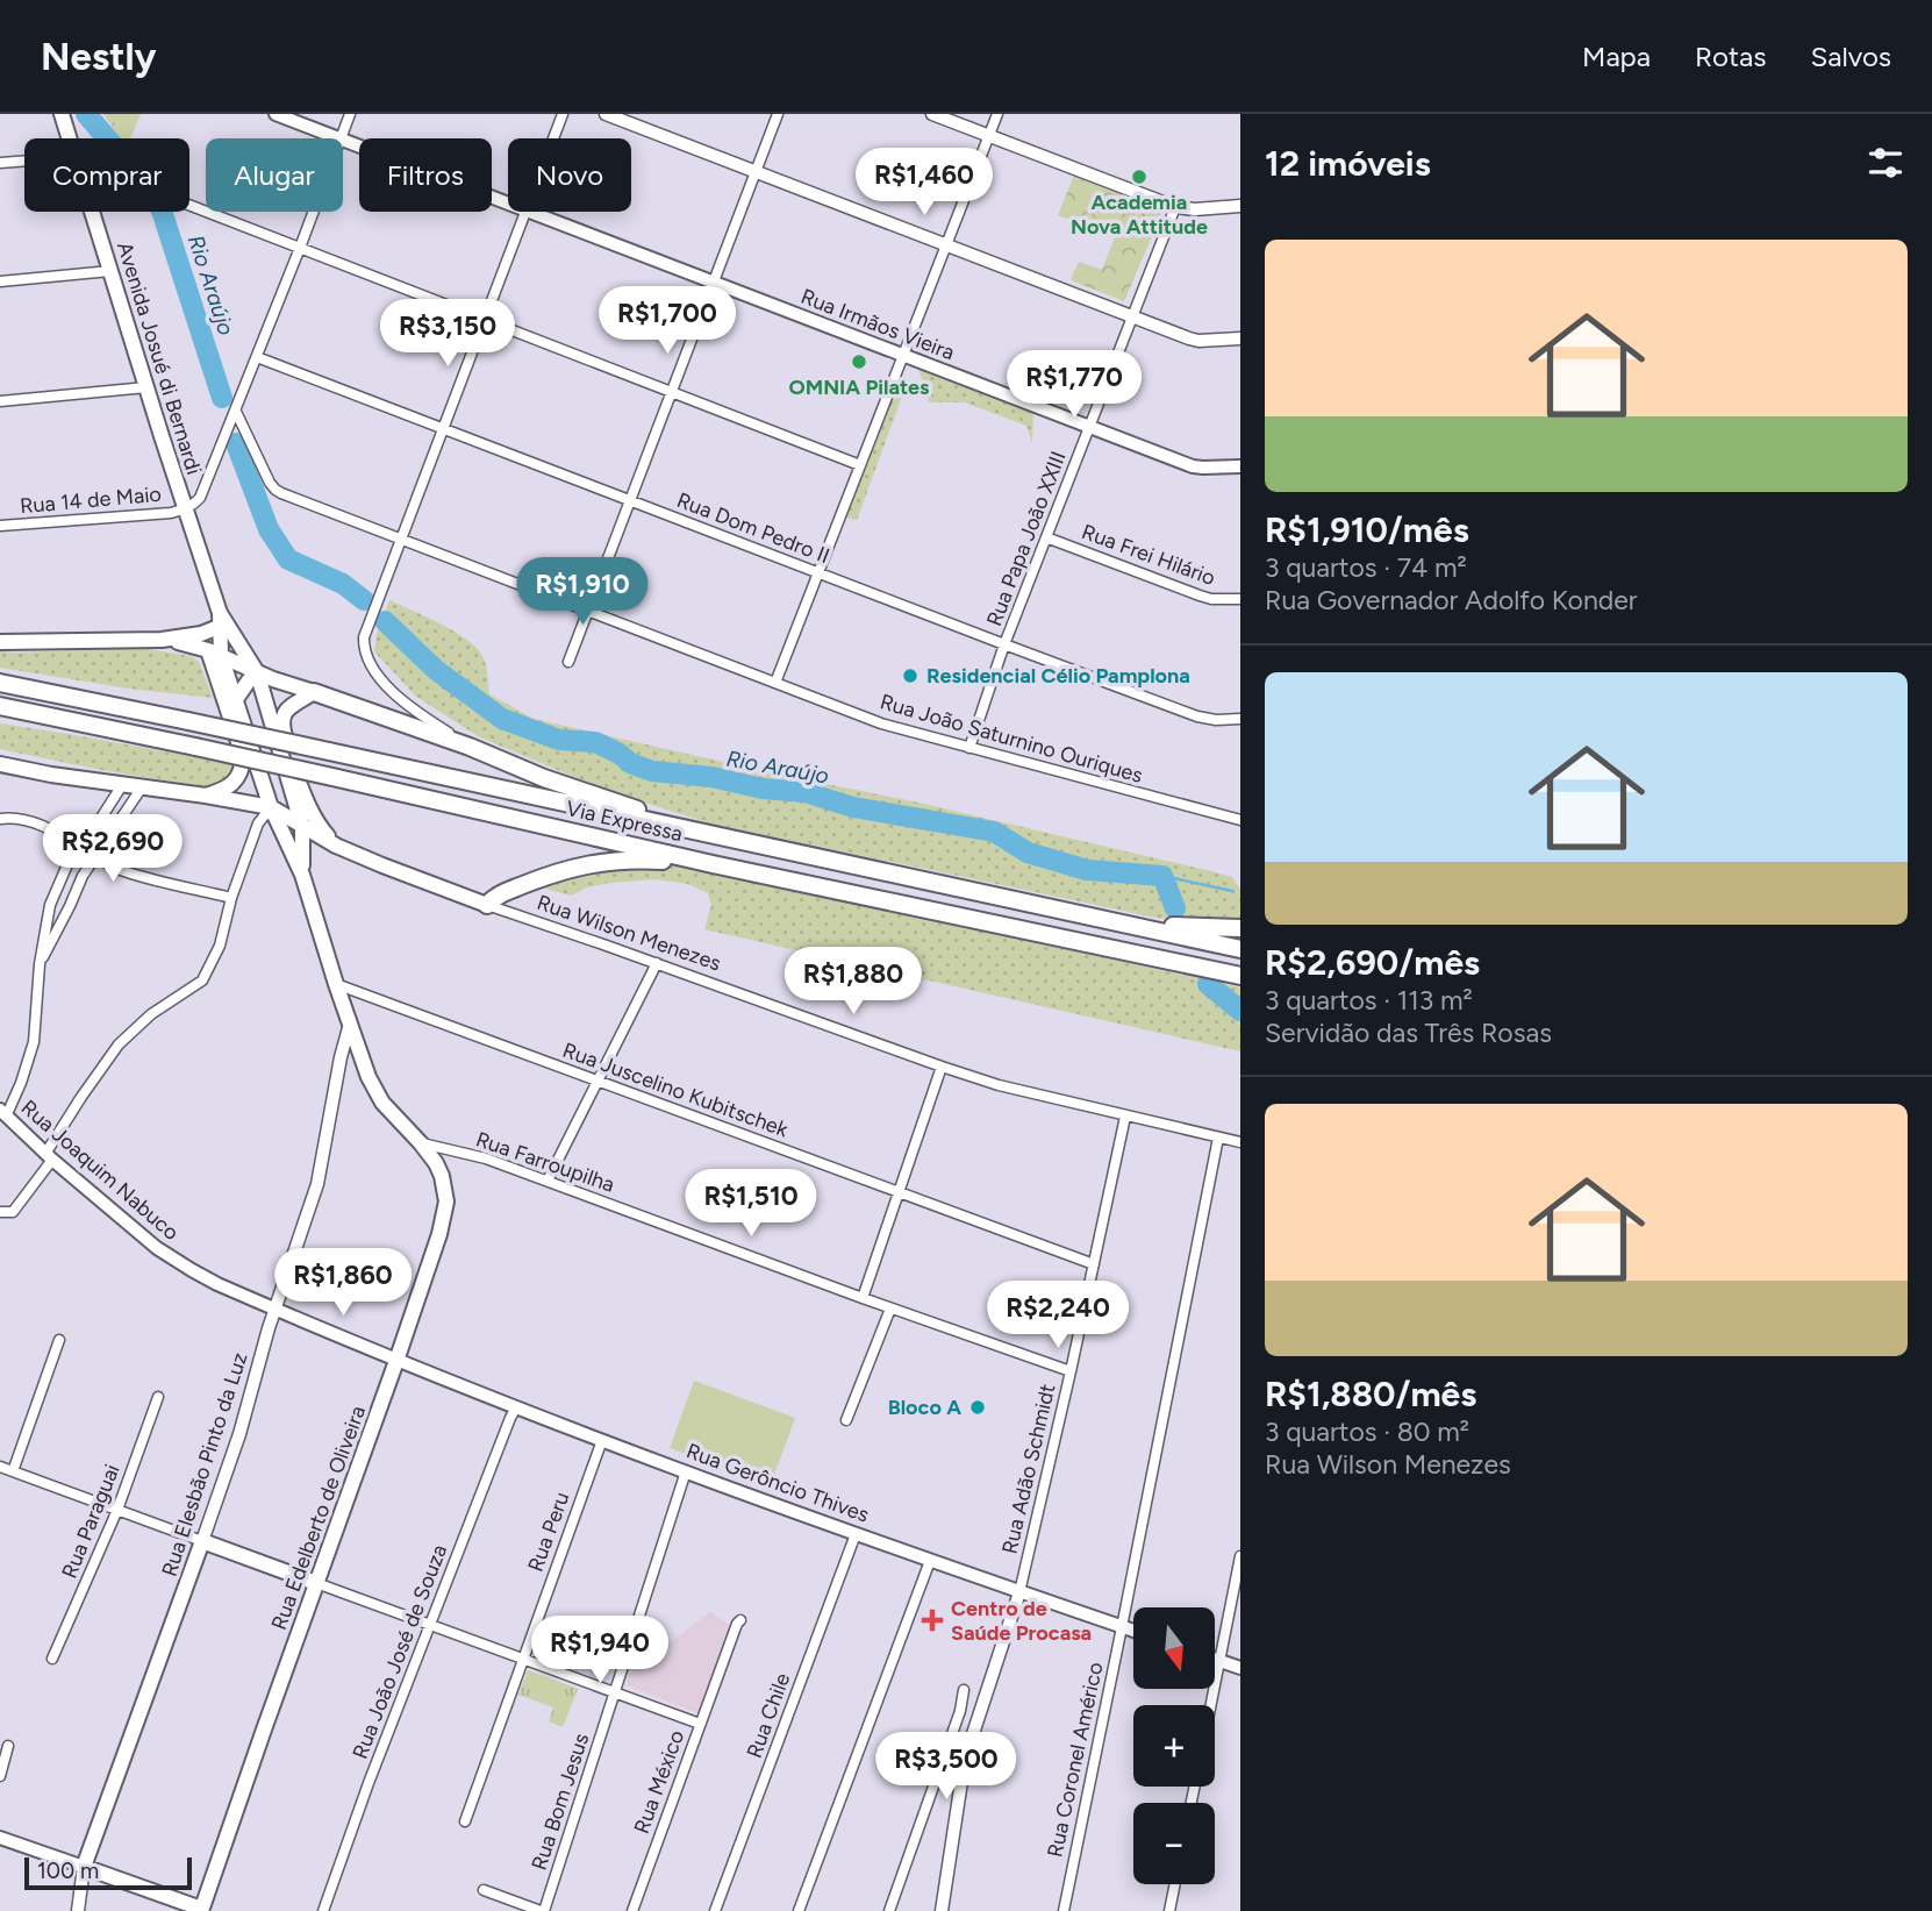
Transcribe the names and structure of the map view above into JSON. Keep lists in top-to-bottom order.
{
  "streets": {
    "highway": ["Via Expressa"],
    "main road": [
      "Rua Irmãos Vieira",
      "Avenida Josué di Bernardi",
      "Rua Wilson Menezes",
      "Rua Joaquim Nabuco",
      "Rua Elesbão Pinto da Luz",
      "Rua Gerôncio Thives",
      "Rua Edelberto de Oliveira"
    ],
    "street": [
      "Rua 14 de Maio",
      "Rua Dom Pedro II",
      "Rua Papa João XXIII",
      "Rua Frei Hilário",
      "Rua João Saturnino Ouriques",
      "Rua Juscelino Kubitschek",
      "Rua Farroupilha",
      "Rua Adão Schmidt",
      "Rua Paraguai",
      "Rua Peru",
      "Rua João José de Souza",
      "Rua Chile",
      "Rua Coronel Américo",
      "Rua México",
      "Rua Bom Jesus"
    ]
  },
  "crossings": [
    ["Rua Irmãos Vieira", "Rua Papa João XXIII"],
    ["Avenida Josué di Bernardi", "Rua 14 de Maio"],
    ["Avenida Josué di Bernardi", "Rua Wilson Menezes"],
    ["Avenida Josué di Bernardi", "Rua Juscelino Kubitschek"],
    ["Avenida Josué di Bernardi", "Rua Farroupilha"],
    ["Avenida Josué di Bernardi", "Rua Elesbão Pinto da Luz"],
    ["Avenida Josué di Bernardi", "Rua Edelberto de Oliveira"],
    ["Rua Dom Pedro II", "Rua Papa João XXIII"],
    ["Rua Papa João XXIII", "Rua Frei Hilário"],
    ["Rua Papa João XXIII", "Rua João Saturnino Ouriques"],
    ["Rua Wilson Menezes", "Rua Adão Schmidt"],
    ["Rua Wilson Menezes", "Rua Coronel Américo"],
    ["Rua Juscelino Kubitschek", "Rua Adão Schmidt"],
    ["Rua Farroupilha", "Rua Adão Schmidt"],
    ["Rua Farroupilha", "Rua Edelberto de Oliveira"],
    ["Rua Joaquim Nabuco", "Rua Elesbão Pinto da Luz"],
    ["Rua Joaquim Nabuco", "Rua Gerôncio Thives"],
    ["Rua Joaquim Nabuco", "Rua Edelberto de Oliveira"],
    ["Rua Adão Schmidt", "Rua Gerôncio Thives"],
    ["Rua Gerôncio Thives", "Rua Edelberto de Oliveira"],
    ["Rua Gerôncio Thives", "Rua Peru"],
    ["Rua Gerôncio Thives", "Rua João José de Souza"],
    ["Rua Gerôncio Thives", "Rua Chile"],
    ["Rua Gerôncio Thives", "Rua Coronel Américo"],
    ["Rua Gerôncio Thives", "Rua Bom Jesus"]
  ],
  "water": ["Rio Araújo"],
  "places": {
    "other": [
      "Academia Nova Attitude",
      "OMNIA Pilates",
      "Residencial Célio Pamplona",
      "Bloco A"
    ],
    "health": ["Centro de Saúde Procasa"]
  },
  "scale_bar": "100 m",
  "north": "bottom",
  "page": {
    "header": "Nestly",
    "nav": ["Mapa", "Rotas", "Salvos"],
    "heading": "12 imóveis",
    "chip": [
      "Comprar",
      "Alugar",
      "Filtros",
      "Novo"
    ],
    "price": [
      "R$1,460",
      "R$1,700",
      "R$3,150",
      "R$1,770",
      "R$1,910",
      "R$2,690",
      "R$1,880",
      "R$1,510",
      "R$1,860",
      "R$2,240",
      "R$1,940",
      "R$3,500"
    ],
    "list": [
      {
        "name": "R$1,910/mês",
        "note": "3 quartos · 74 m² · Rua Governador Adolfo Konder"
      },
      {
        "name": "R$2,690/mês",
        "note": "3 quartos · 113 m² · Servidão das Três Rosas"
      },
      {
        "name": "R$1,880/mês",
        "note": "3 quartos · 80 m² · Rua Wilson Menezes"
      }
    ],
    "map_buttons": ["+", "−"],
    "scale": "100 m"
  }
}
